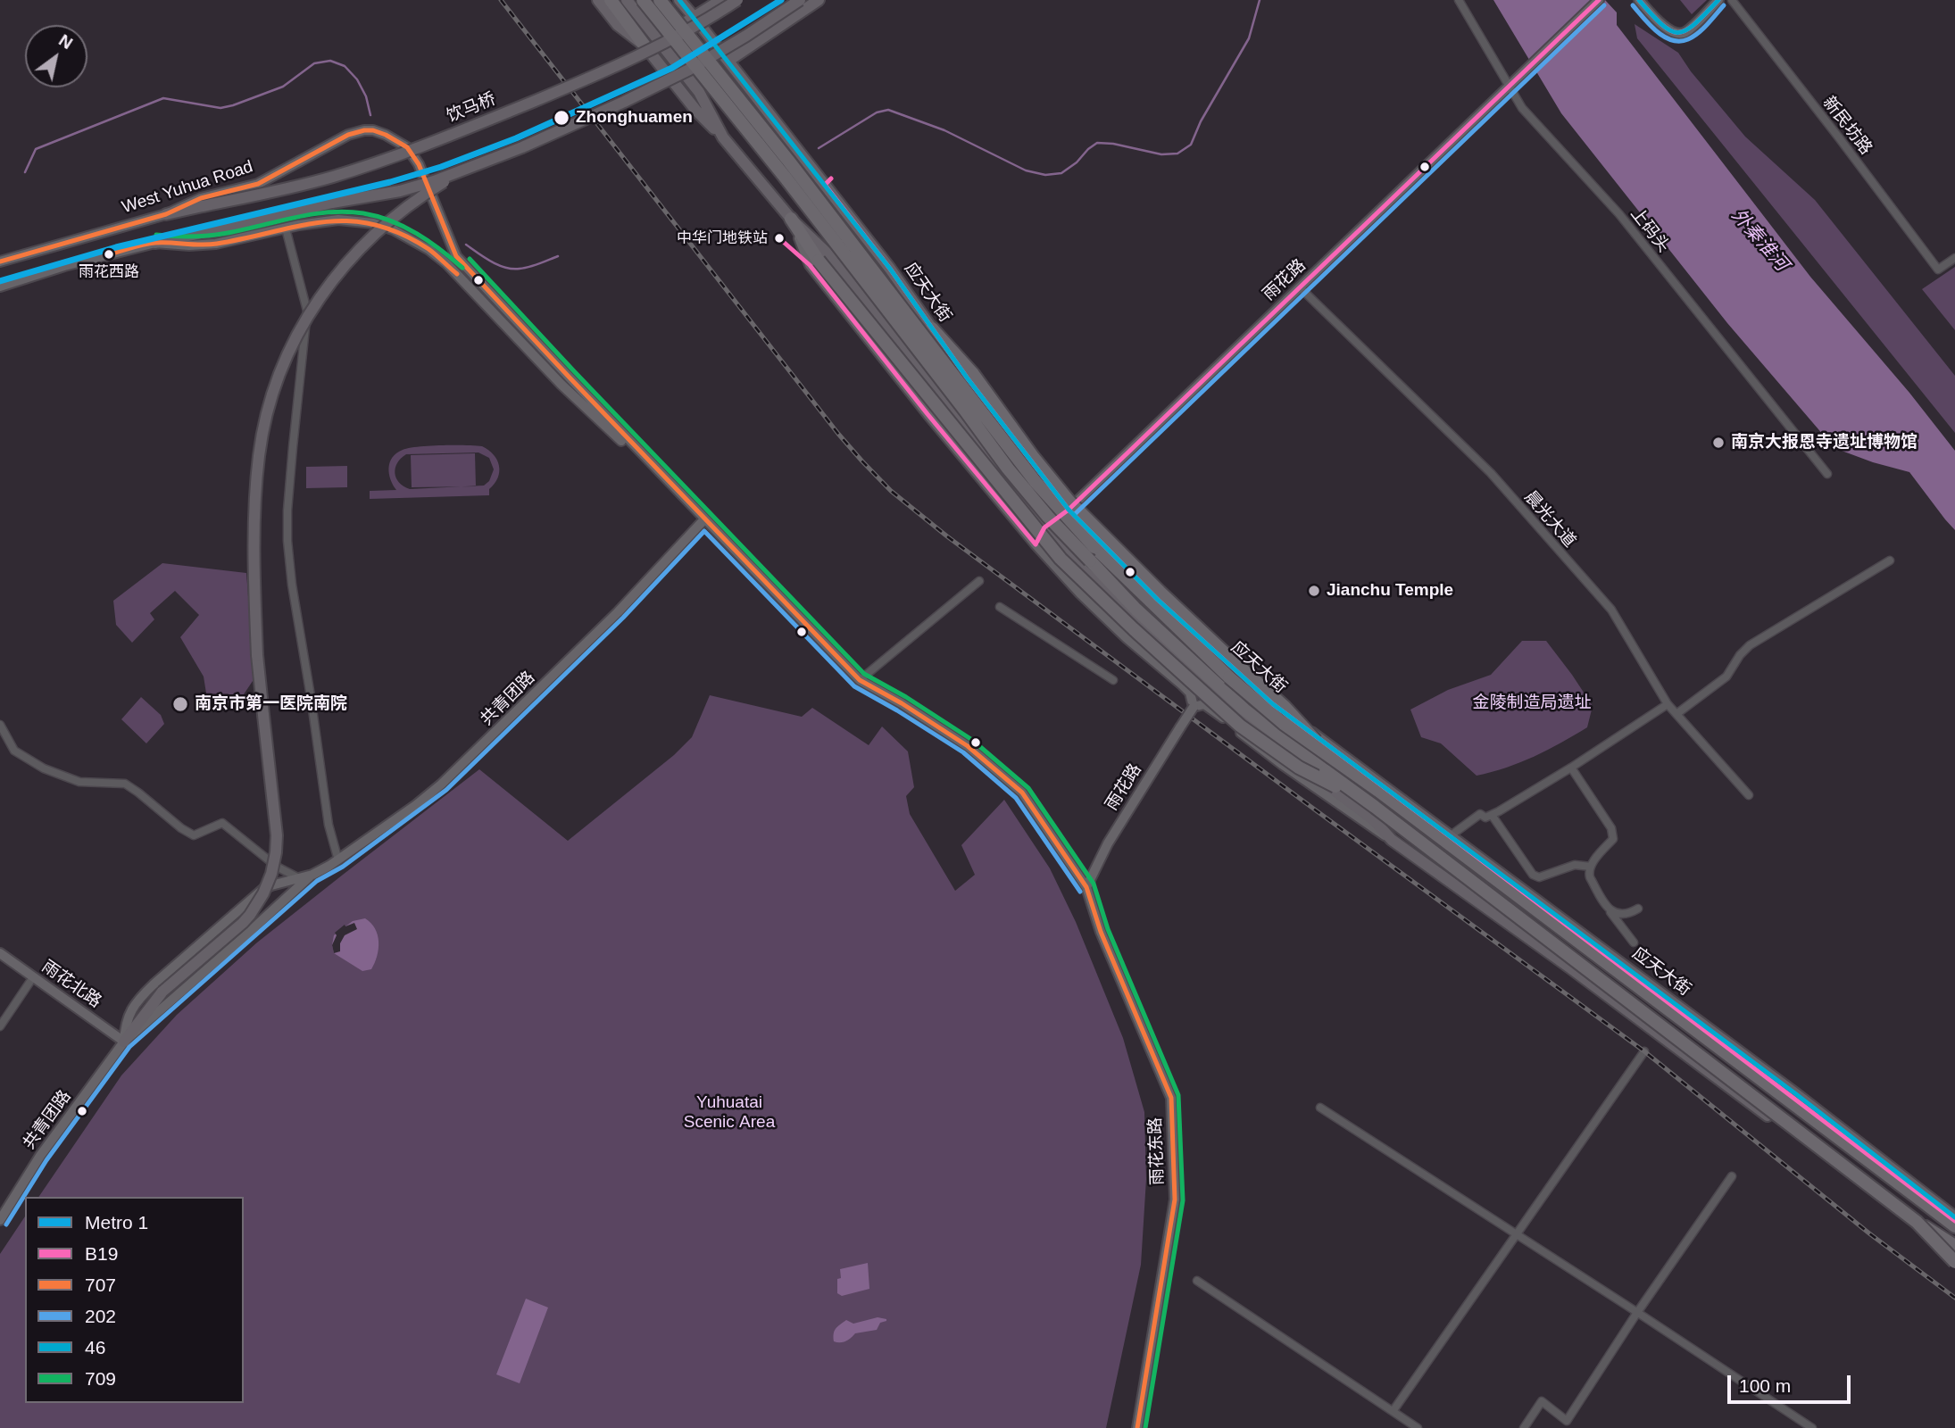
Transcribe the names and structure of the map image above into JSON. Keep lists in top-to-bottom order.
{
  "streets": {
    "main road": ["饮马桥", "应天大街"],
    "street": [
      "新民坊路",
      "West Yuhua Road",
      "上码头",
      "雨花路",
      "晨光大道",
      "共青团路",
      "雨花北路",
      "雨花东路"
    ]
  },
  "crossings": [
    ["饮马桥", "West Yuhua Road"],
    ["West Yuhua Road", "共青团路"],
    ["West Yuhua Road", "雨花东路"],
    ["上码头", "雨花路"],
    ["雨花路", "应天大街"],
    ["雨花路", "晨光大道"],
    ["雨花路", "雨花东路"],
    ["共青团路", "雨花北路"],
    ["共青团路", "雨花东路"]
  ],
  "water": ["外秦淮河"],
  "parks": ["金陵制造局遗址", "Yuhuatai Scenic Area"],
  "places": [
    "Zhonghuamen",
    "中华门地铁站",
    "雨花西路",
    "南京大报恩寺遗址博物馆",
    "Jianchu Temple",
    "南京市第一医院南院"
  ],
  "lines": [
    "metro line 1",
    "transit line B19",
    "transit line 46",
    "transit line 202",
    "transit line 707",
    "transit line 709"
  ],
  "legend": [
    "Metro 1",
    "B19",
    "707",
    "202",
    "46",
    "709"
  ],
  "scale_bar": "100 m",
  "north": "top right"
}
